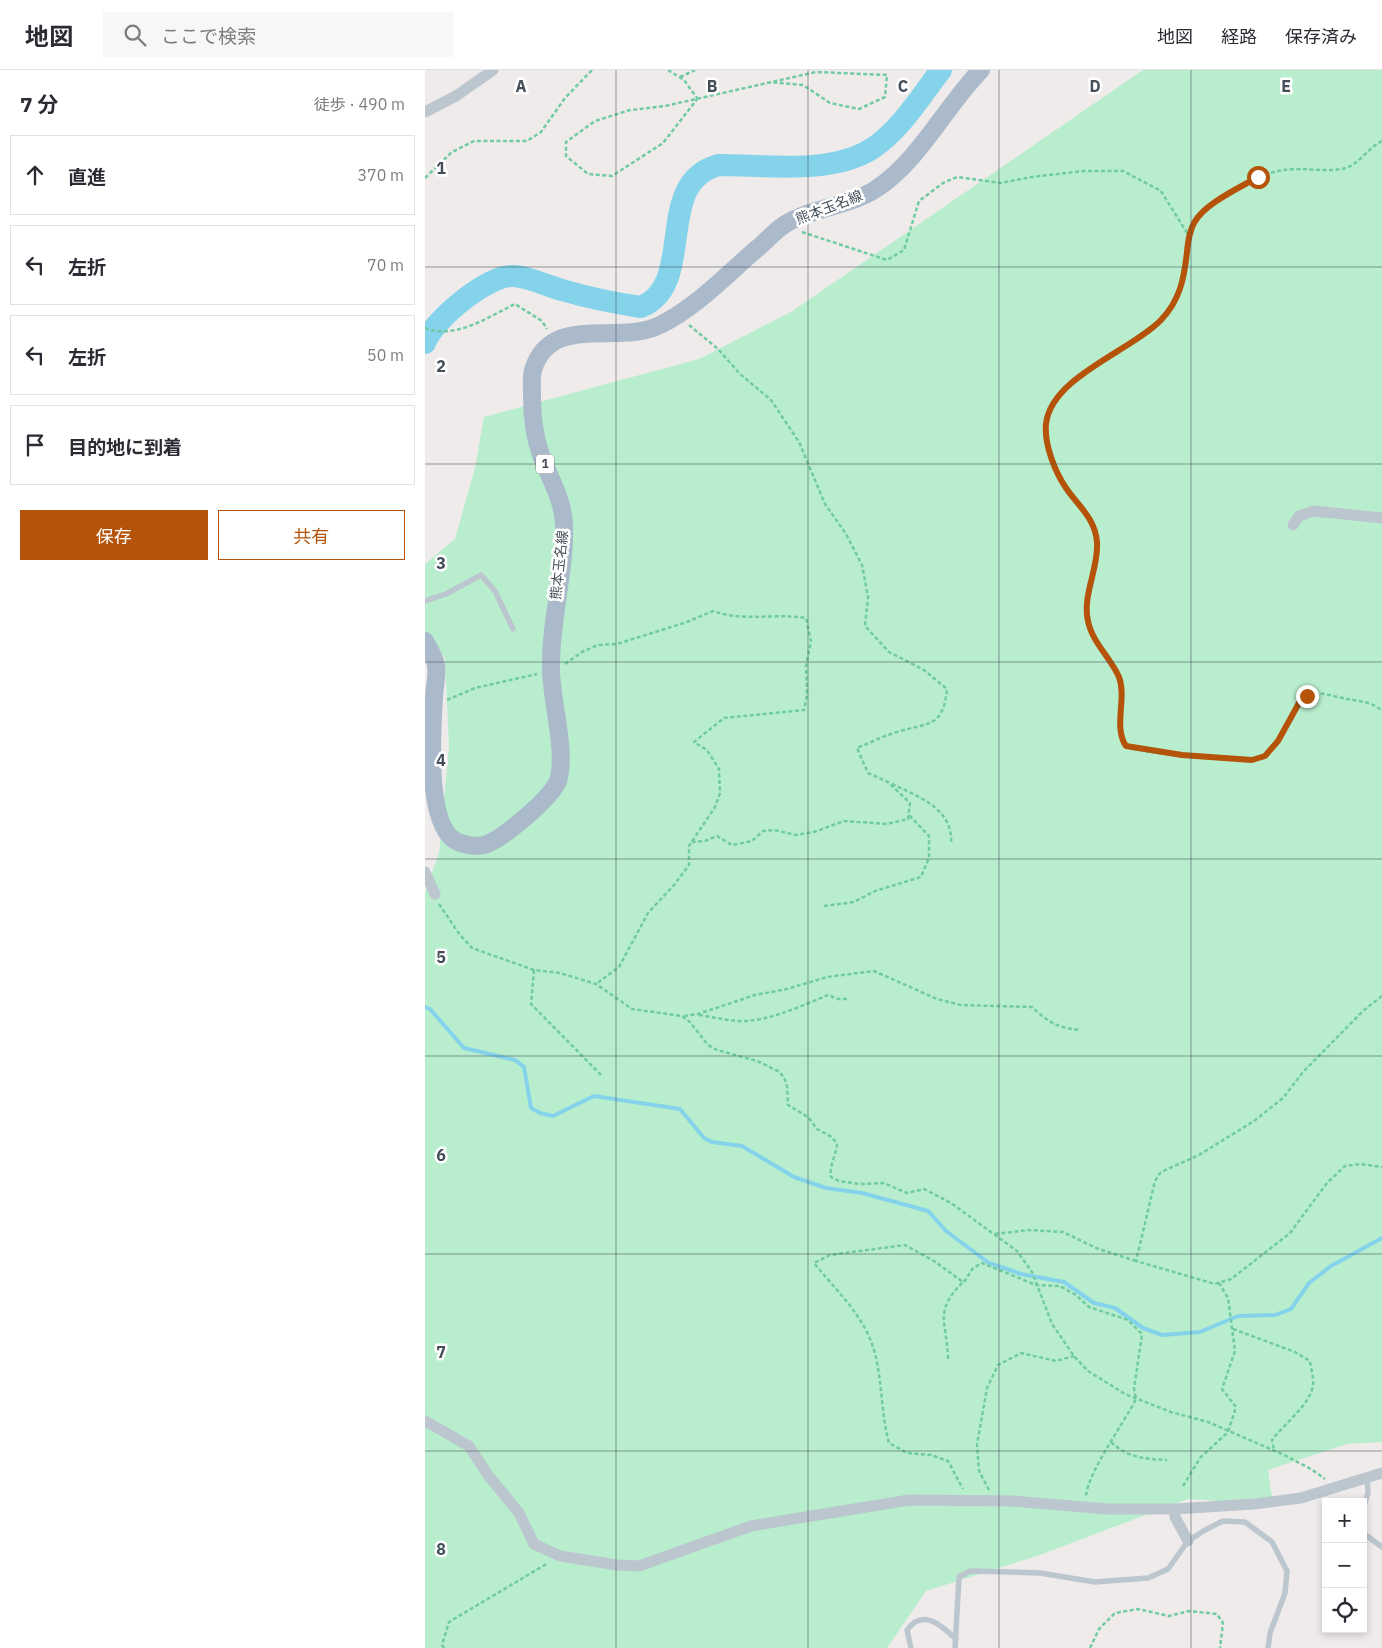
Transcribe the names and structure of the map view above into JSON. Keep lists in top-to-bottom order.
{
  "streets": {
    "main road": ["熊本玉名線", "1"]
  },
  "page": {
    "header": "地図",
    "search": "ここで検索",
    "nav": ["地図", "経路", "保存済み"],
    "heading": ["7 分", "徒歩 · 490 m"],
    "list": [
      ["直進", "370 m"],
      ["左折", "70 m"],
      ["左折", "50 m"],
      "目的地に到着"
    ],
    "buttons": ["保存", "共有"],
    "map_buttons": ["+", "−"]
  },
  "grid": {
    "columns": [
      "A",
      "B",
      "C",
      "D",
      "E"
    ],
    "rows": [
      "1",
      "2",
      "3",
      "4",
      "5",
      "6",
      "7",
      "8"
    ]
  }
}
